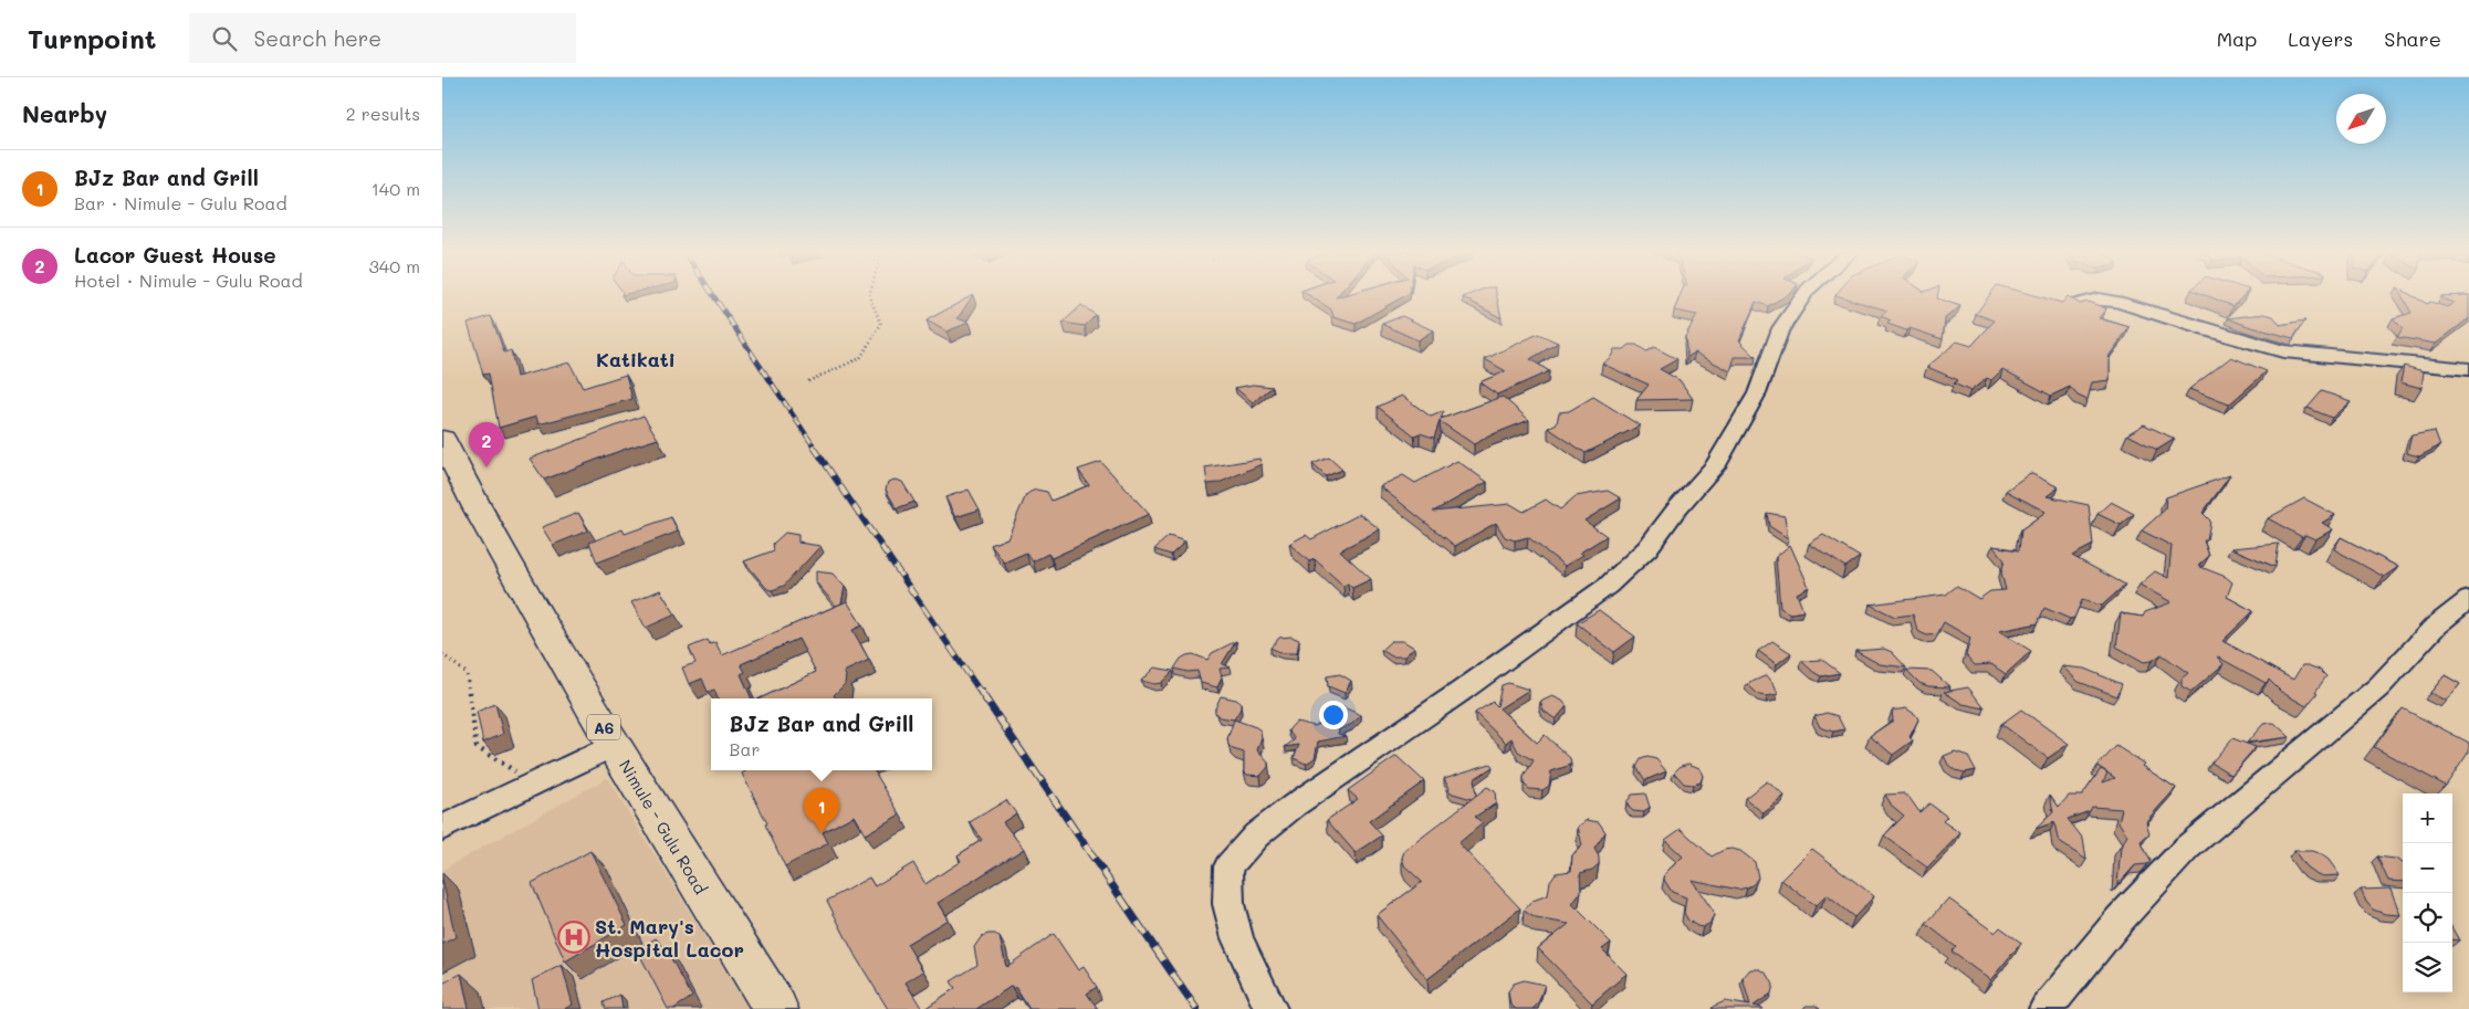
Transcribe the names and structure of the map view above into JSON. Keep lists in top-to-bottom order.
{
  "streets": {
    "main road": ["A6", "Nimule - Gulu Road"]
  },
  "districts": ["Katikati"],
  "places": {
    "hospital": ["St. Mary's Hospital Lacor"]
  },
  "north": "bottom left",
  "page": {
    "header": "Turnpoint",
    "search": "Search here",
    "nav": ["Map", "Layers", "Share"],
    "heading": ["Nearby", "2 results"],
    "list": [
      {
        "mark": "1",
        "name": "BJz Bar and Grill",
        "note": "Bar · Nimule - Gulu Road",
        "value": "140 m"
      },
      {
        "mark": "2",
        "name": "Lacor Guest House",
        "note": "Hotel · Nimule - Gulu Road",
        "value": "340 m"
      }
    ],
    "pins": ["2", "1"],
    "popup": ["BJz Bar and Grill", "Bar"],
    "map_buttons": ["+", "−"]
  }
}
